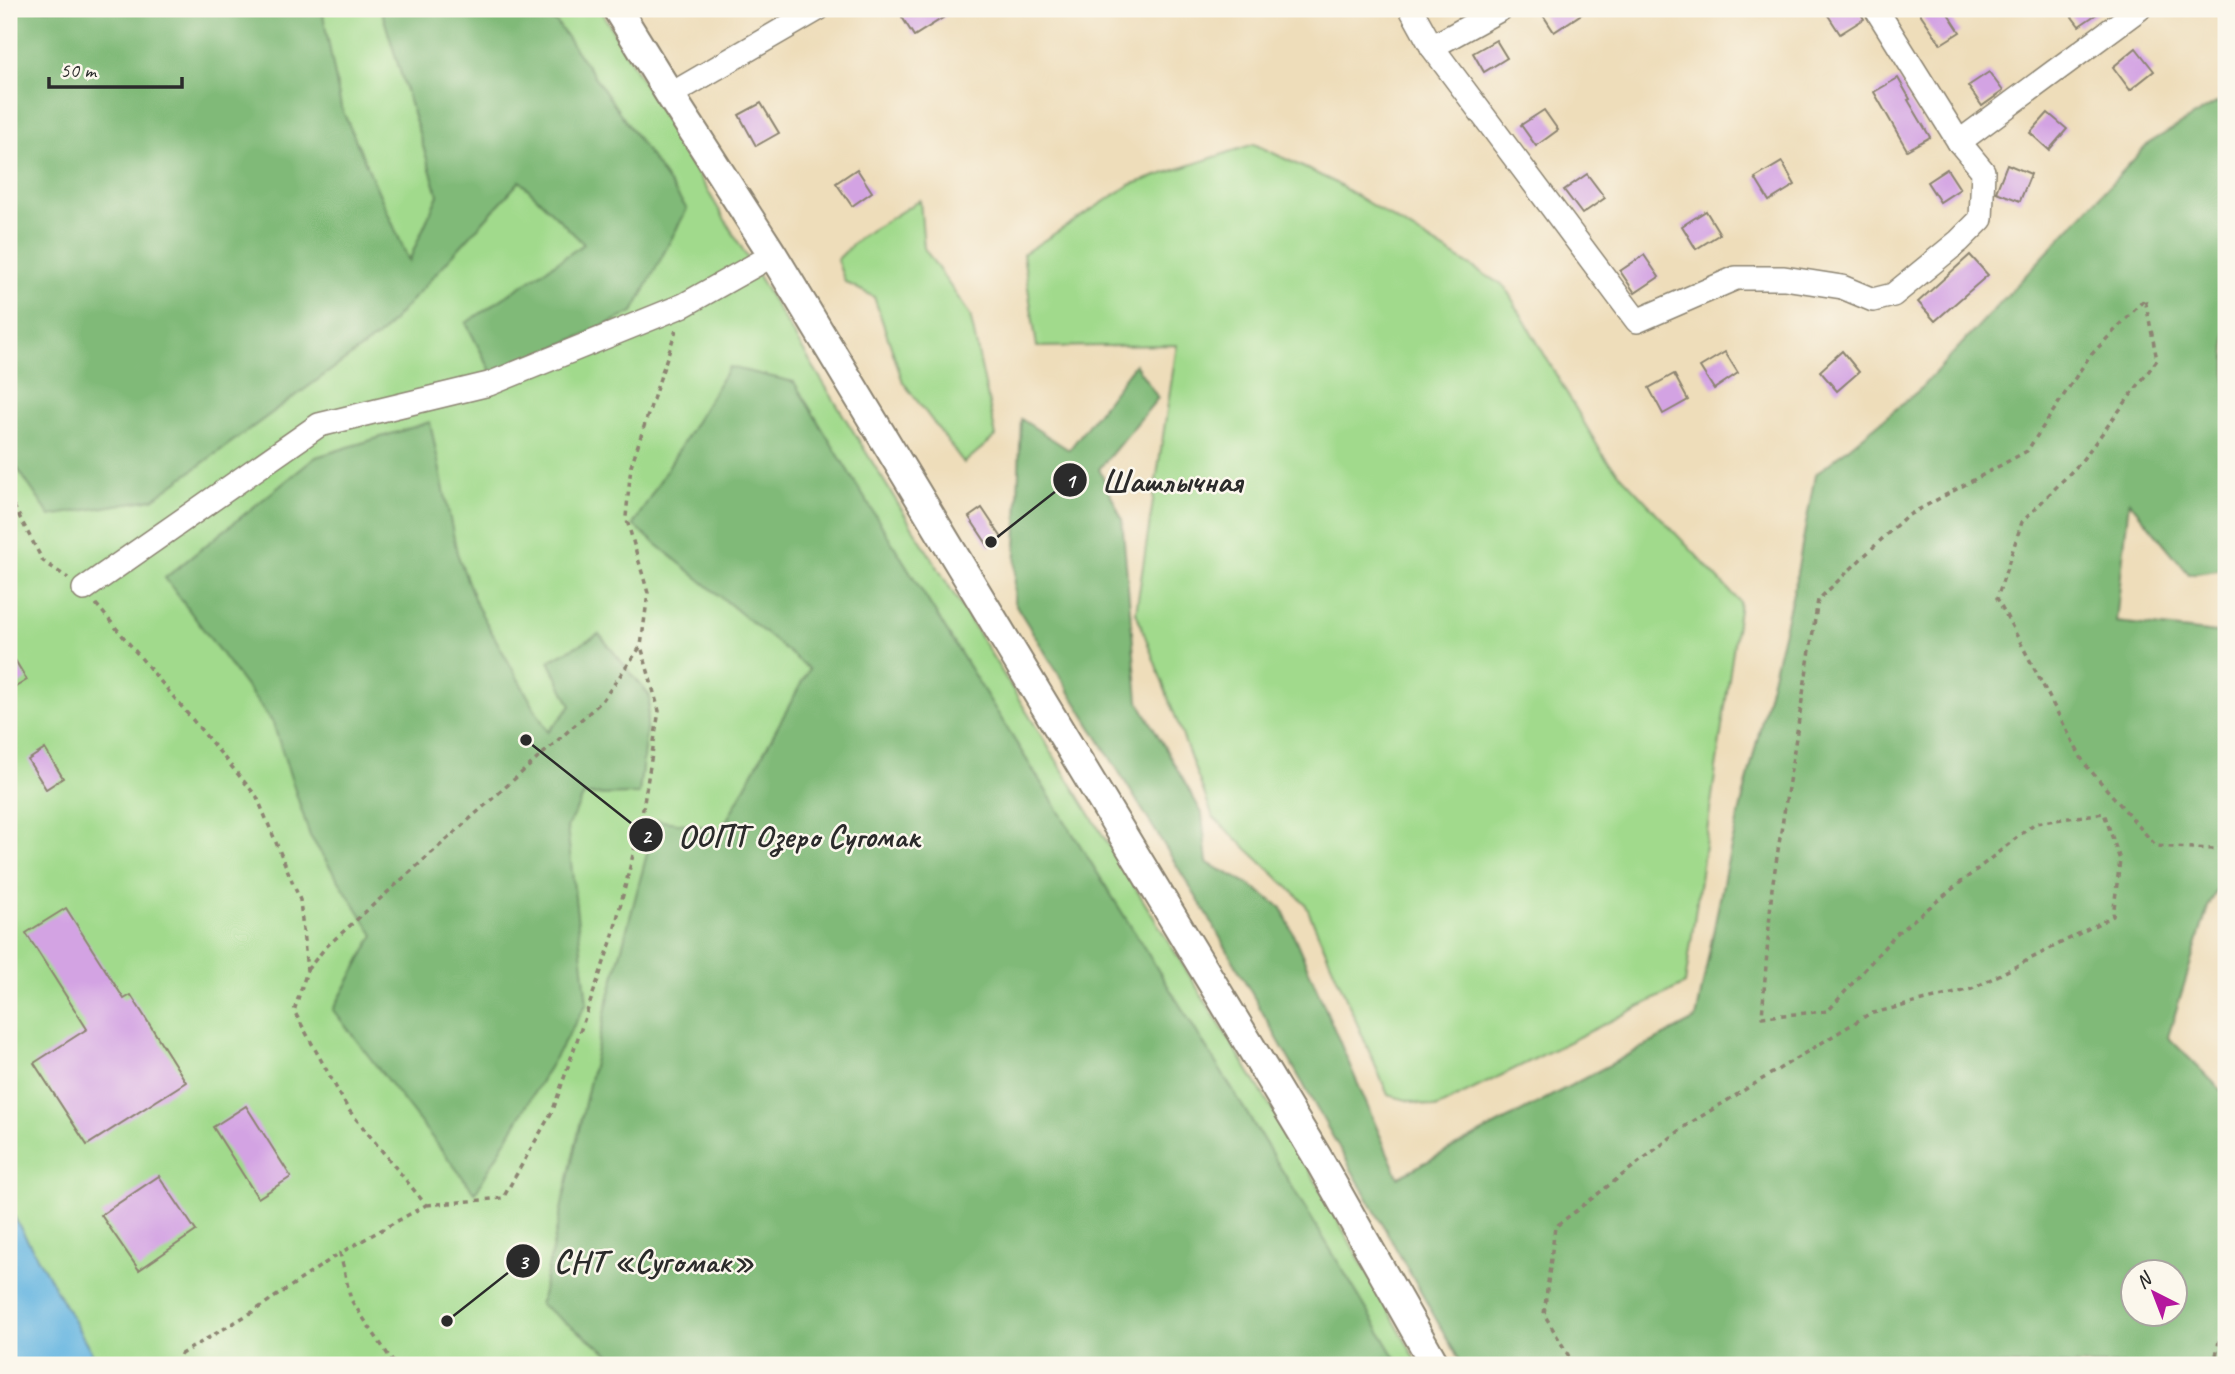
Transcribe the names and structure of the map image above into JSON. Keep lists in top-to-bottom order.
{
  "places": ["Шашлычная", "ООПТ Озеро Сугомак", "СНТ «Сугомак»"],
  "scale_bar": "50 m",
  "north": "top left"
}
